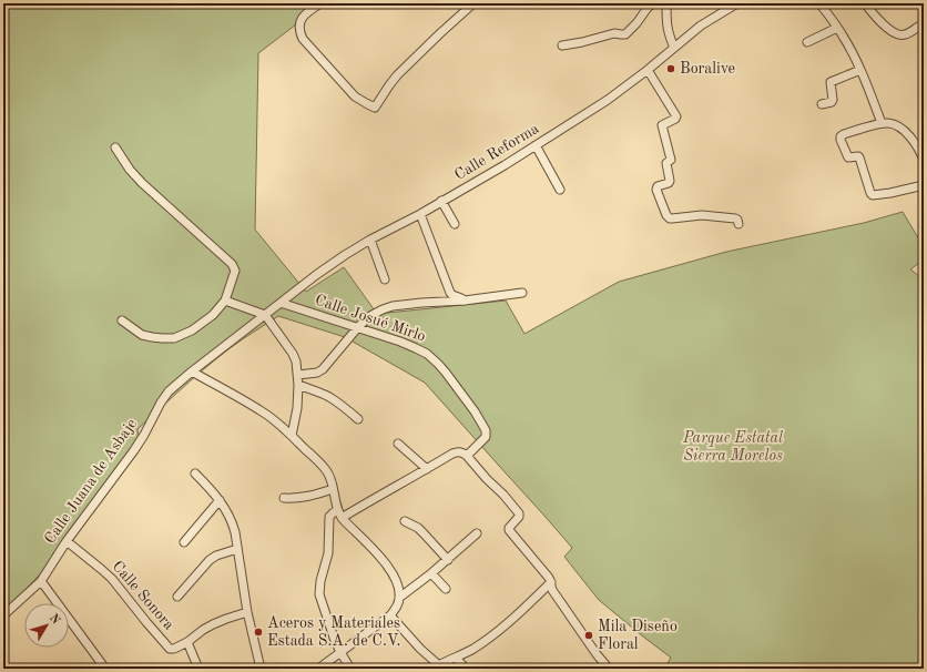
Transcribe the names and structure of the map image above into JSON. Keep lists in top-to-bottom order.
{
  "streets": {
    "street": [
      "Calle Reforma",
      "Calle Josué Mirlo",
      "Calle Juana de Asbaje",
      "Calle Sonora"
    ]
  },
  "crossings": [
    ["Calle Reforma", "Calle Josué Mirlo"],
    ["Calle Reforma", "Calle Juana de Asbaje"],
    ["Calle Juana de Asbaje", "Calle Sonora"]
  ],
  "parks": ["Parque Estatal Sierra Morelos"],
  "places": ["Boralive", "Aceros y Materiales Estada S.A. de C.V.", "Mila Diseño Floral"],
  "north": "top right"
}
